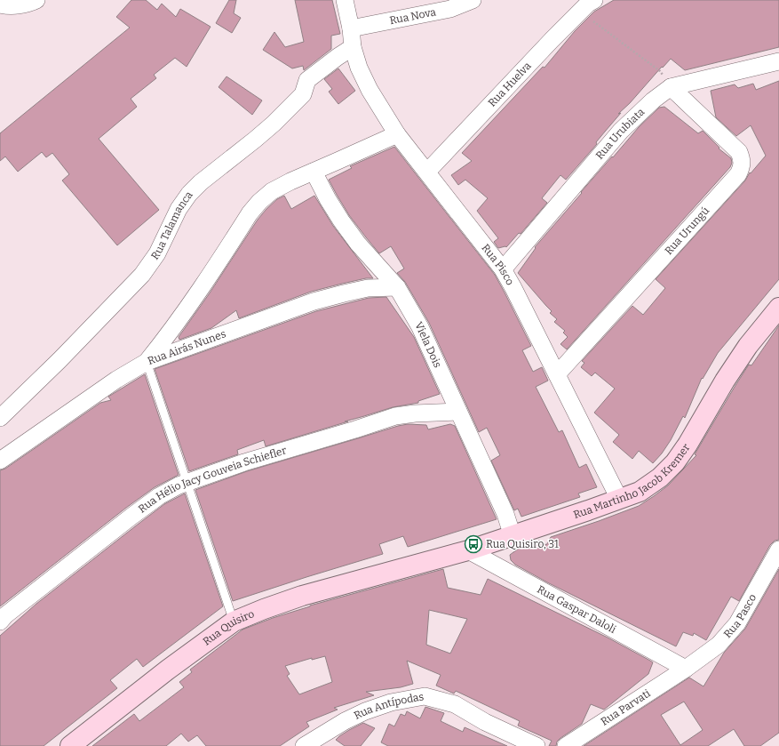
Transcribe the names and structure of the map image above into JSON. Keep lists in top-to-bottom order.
{
  "streets": {
    "street": [
      "Rua Nova",
      "Rua Huelva",
      "Rua Urubiata",
      "Rua Talamanca",
      "Rua Urungú",
      "Rua Pisco",
      "Viela Dois",
      "Rua Airás Nunes",
      "Rua Martinho Jacob Kremer",
      "Rua Hélio Jacy Gouveia Schiefler",
      "Rua Gaspar Daloli",
      "Rua Pasco",
      "Rua Quisiro",
      "Rua Parvati",
      "Rua Antípodas"
    ]
  },
  "crossings": [
    ["Rua Nova", "Rua Pisco"],
    ["Rua Huelva", "Rua Pisco"],
    ["Rua Urubiata", "Rua Urungú"],
    ["Rua Urubiata", "Rua Pisco"],
    ["Rua Talamanca", "Rua Pisco"],
    ["Rua Urungú", "Rua Pisco"],
    ["Rua Pisco", "Rua Martinho Jacob Kremer"],
    ["Viela Dois", "Rua Airás Nunes"],
    ["Viela Dois", "Rua Martinho Jacob Kremer"],
    ["Viela Dois", "Rua Hélio Jacy Gouveia Schiefler"],
    ["Rua Martinho Jacob Kremer", "Rua Gaspar Daloli"],
    ["Rua Martinho Jacob Kremer", "Rua Quisiro"],
    ["Rua Gaspar Daloli", "Rua Pasco"],
    ["Rua Gaspar Daloli", "Rua Parvati"],
    ["Rua Pasco", "Rua Parvati"]
  ],
  "places": {
    "bus stop": ["Rua Quisiro, 31"]
  }
}
